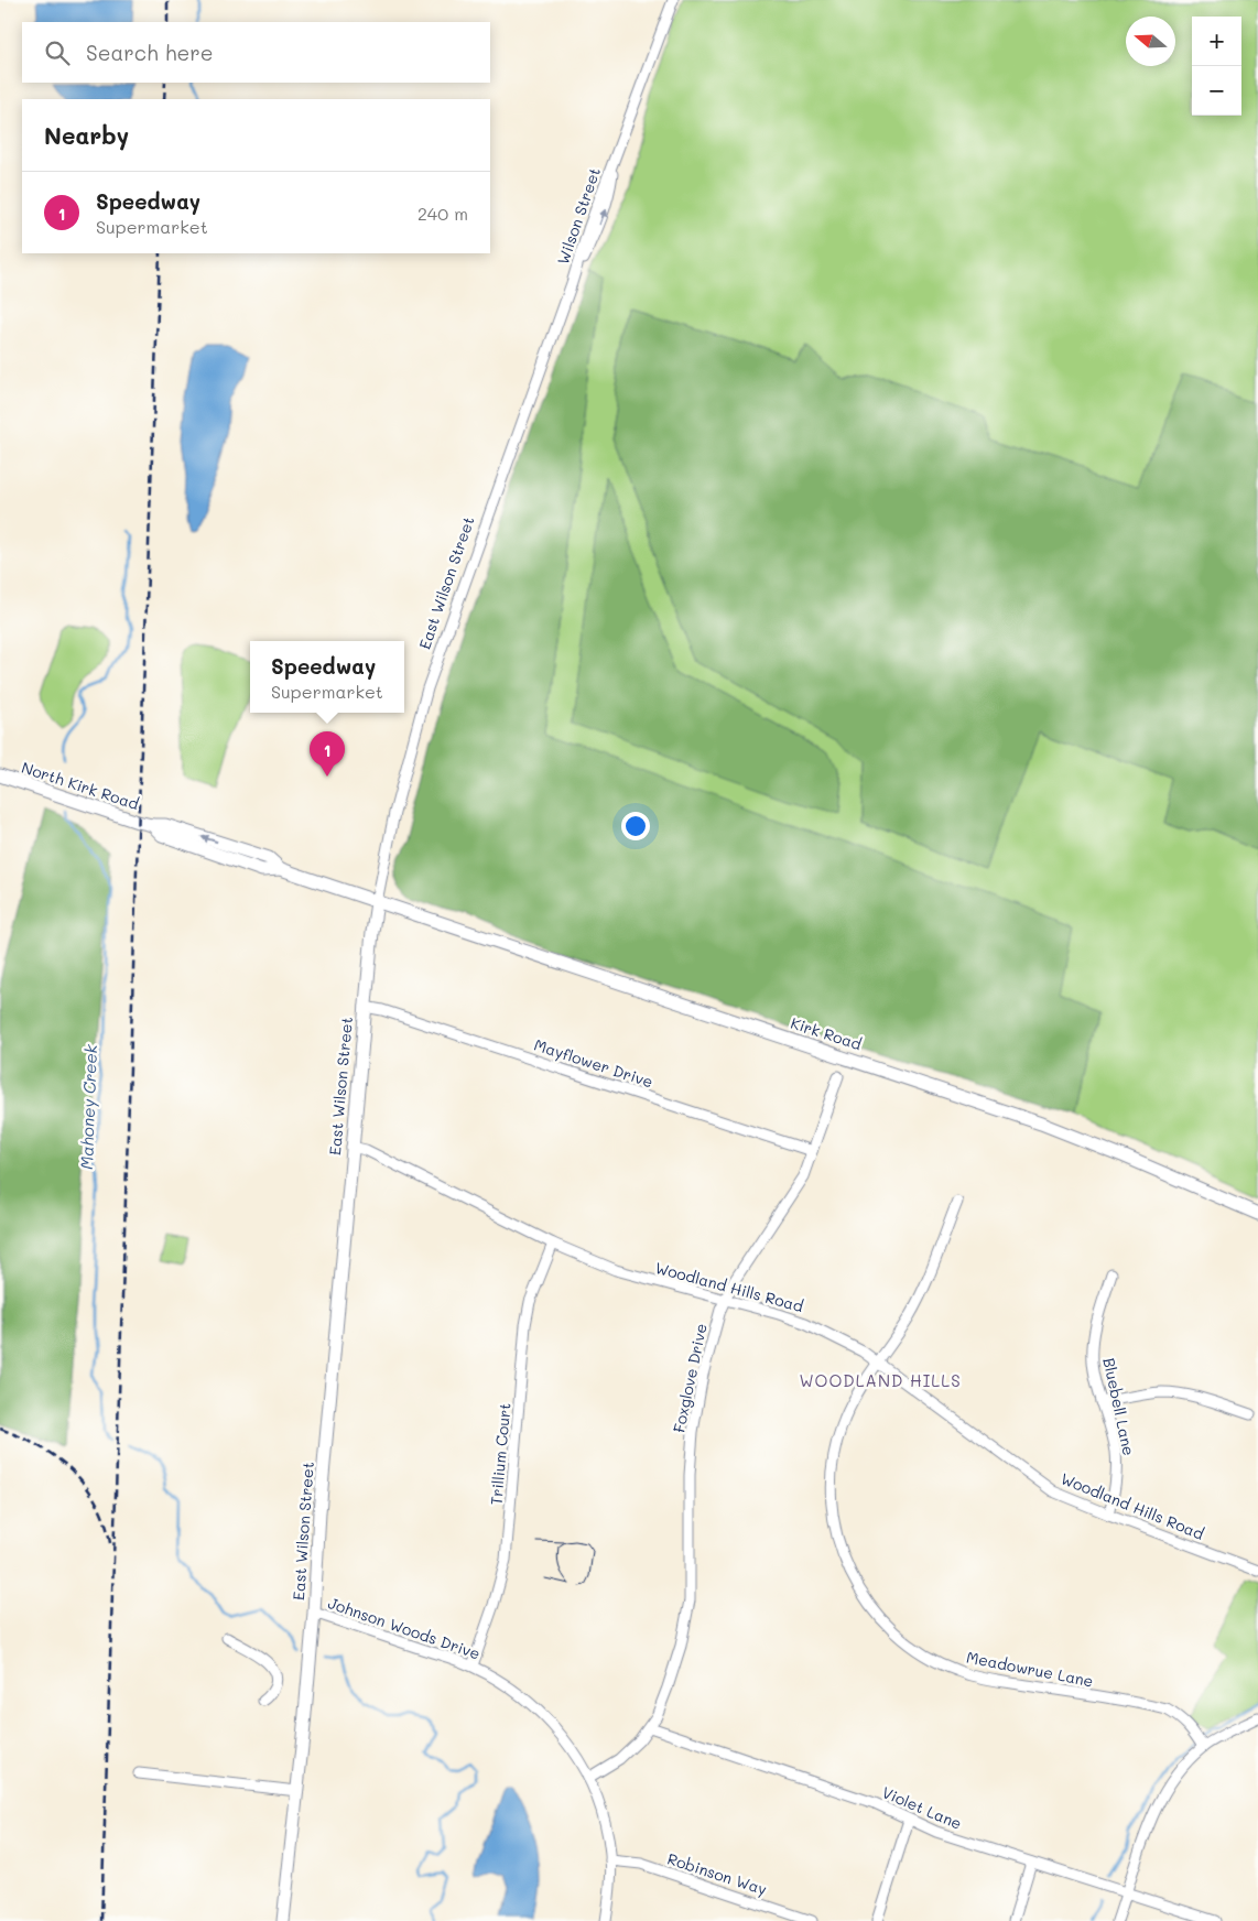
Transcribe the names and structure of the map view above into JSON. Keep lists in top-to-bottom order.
{
  "streets": {
    "street": [
      "Wilson Street",
      "East Wilson Street",
      "North Kirk Road",
      "Kirk Road",
      "Mayflower Drive",
      "Woodland Hills Road",
      "Foxglove Drive",
      "Bluebell Lane",
      "Trillium Court",
      "Johnson Woods Drive",
      "Meadowrue Lane",
      "Violet Lane",
      "Robinson Way"
    ]
  },
  "crossings": [
    ["Wilson Street", "East Wilson Street"],
    ["East Wilson Street", "North Kirk Road"],
    ["East Wilson Street", "Kirk Road"],
    ["East Wilson Street", "Mayflower Drive"],
    ["East Wilson Street", "Woodland Hills Road"],
    ["East Wilson Street", "Johnson Woods Drive"],
    ["North Kirk Road", "Kirk Road"],
    ["Mayflower Drive", "Foxglove Drive"],
    ["Woodland Hills Road", "Foxglove Drive"],
    ["Woodland Hills Road", "Bluebell Lane"],
    ["Woodland Hills Road", "Trillium Court"],
    ["Woodland Hills Road", "Meadowrue Lane"],
    ["Foxglove Drive", "Johnson Woods Drive"],
    ["Foxglove Drive", "Violet Lane"],
    ["Trillium Court", "Johnson Woods Drive"],
    ["Johnson Woods Drive", "Robinson Way"]
  ],
  "districts": ["WOODLAND HILLS"],
  "water": ["Mahoney Creek"],
  "north": "left",
  "page": {
    "map_buttons": ["+", "−"],
    "search": "Search here",
    "heading": "Nearby",
    "list": [
      {
        "mark": "1",
        "name": "Speedway",
        "note": "Supermarket",
        "value": "240 m"
      }
    ],
    "popup": ["Speedway", "Supermarket"],
    "pins": "1"
  }
}
